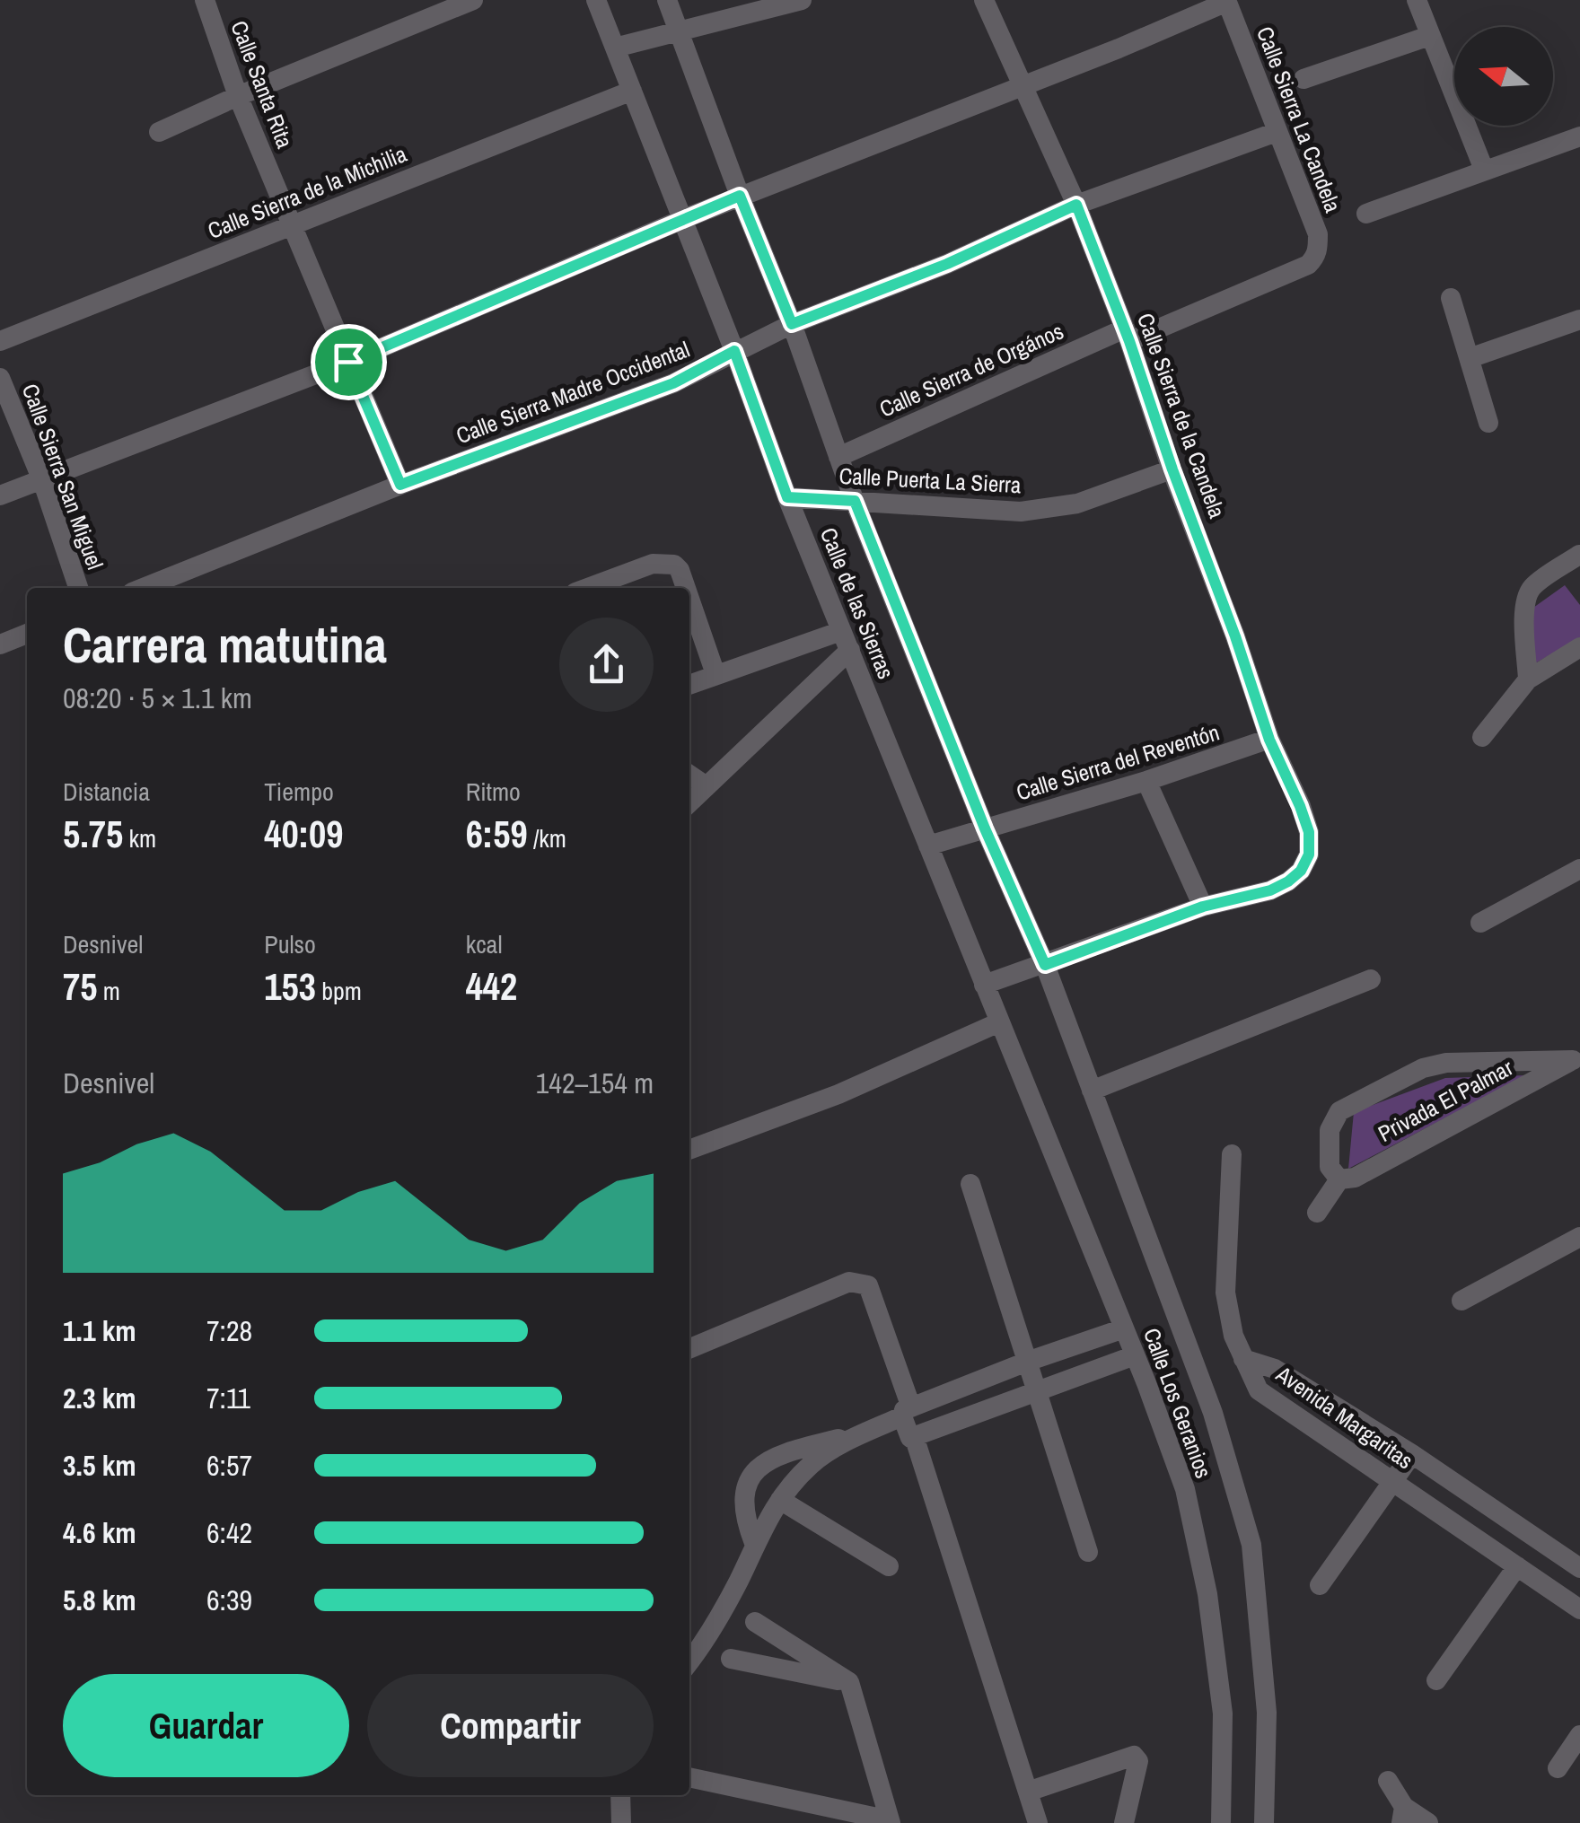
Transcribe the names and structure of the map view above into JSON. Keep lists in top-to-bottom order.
{
  "streets": {
    "street": [
      "Calle Santa Rita",
      "Calle Sierra La Candela",
      "Calle Sierra de la Michilia",
      "Calle Sierra de Orgános",
      "Calle Sierra Madre Occidental",
      "Calle Sierra de la Candela",
      "Calle Sierra San Miguel",
      "Calle Puerta La Sierra",
      "Calle de las Sierras",
      "Calle Sierra del Reventón",
      "Privada El Palmar",
      "Calle Los Geranios",
      "Avenida Margaritas"
    ]
  },
  "crossings": [
    ["Calle Santa Rita", "Calle Sierra de la Michilia"],
    ["Calle Santa Rita", "Calle Sierra Madre Occidental"],
    ["Calle Sierra La Candela", "Calle Sierra de Orgános"],
    ["Calle Sierra La Candela", "Calle Sierra Madre Occidental"],
    ["Calle Sierra de la Michilia", "Calle de las Sierras"],
    ["Calle Sierra de Orgános", "Calle Sierra de la Candela"],
    ["Calle Sierra de Orgános", "Calle de las Sierras"],
    ["Calle Sierra Madre Occidental", "Calle Sierra de la Candela"],
    ["Calle Sierra Madre Occidental", "Calle de las Sierras"],
    ["Calle Sierra de la Candela", "Calle Puerta La Sierra"],
    ["Calle Sierra de la Candela", "Calle Sierra del Reventón"],
    ["Calle Puerta La Sierra", "Calle de las Sierras"],
    ["Calle de las Sierras", "Calle Sierra del Reventón"],
    ["Calle de las Sierras", "Calle Los Geranios"]
  ],
  "north": "left",
  "page": {
    "heading": ["Carrera matutina", "08:20 · 5 × 1.1 km"],
    "stats": [
      ["Distancia", "5.75 km"],
      ["Tiempo", "40:09"],
      ["Ritmo", "6:59 /km"],
      ["Desnivel", "75 m"],
      ["Pulso", "153 bpm"],
      ["kcal", "442"]
    ],
    "chart": ["Desnivel", "142–154 m"],
    "list": [
      {
        "name": "1.1 km",
        "note": "7:28"
      },
      {
        "name": "2.3 km",
        "note": "7:11"
      },
      {
        "name": "3.5 km",
        "note": "6:57"
      },
      {
        "name": "4.6 km",
        "note": "6:42"
      },
      {
        "name": "5.8 km",
        "note": "6:39"
      }
    ],
    "buttons": ["Guardar", "Compartir"]
  }
}
